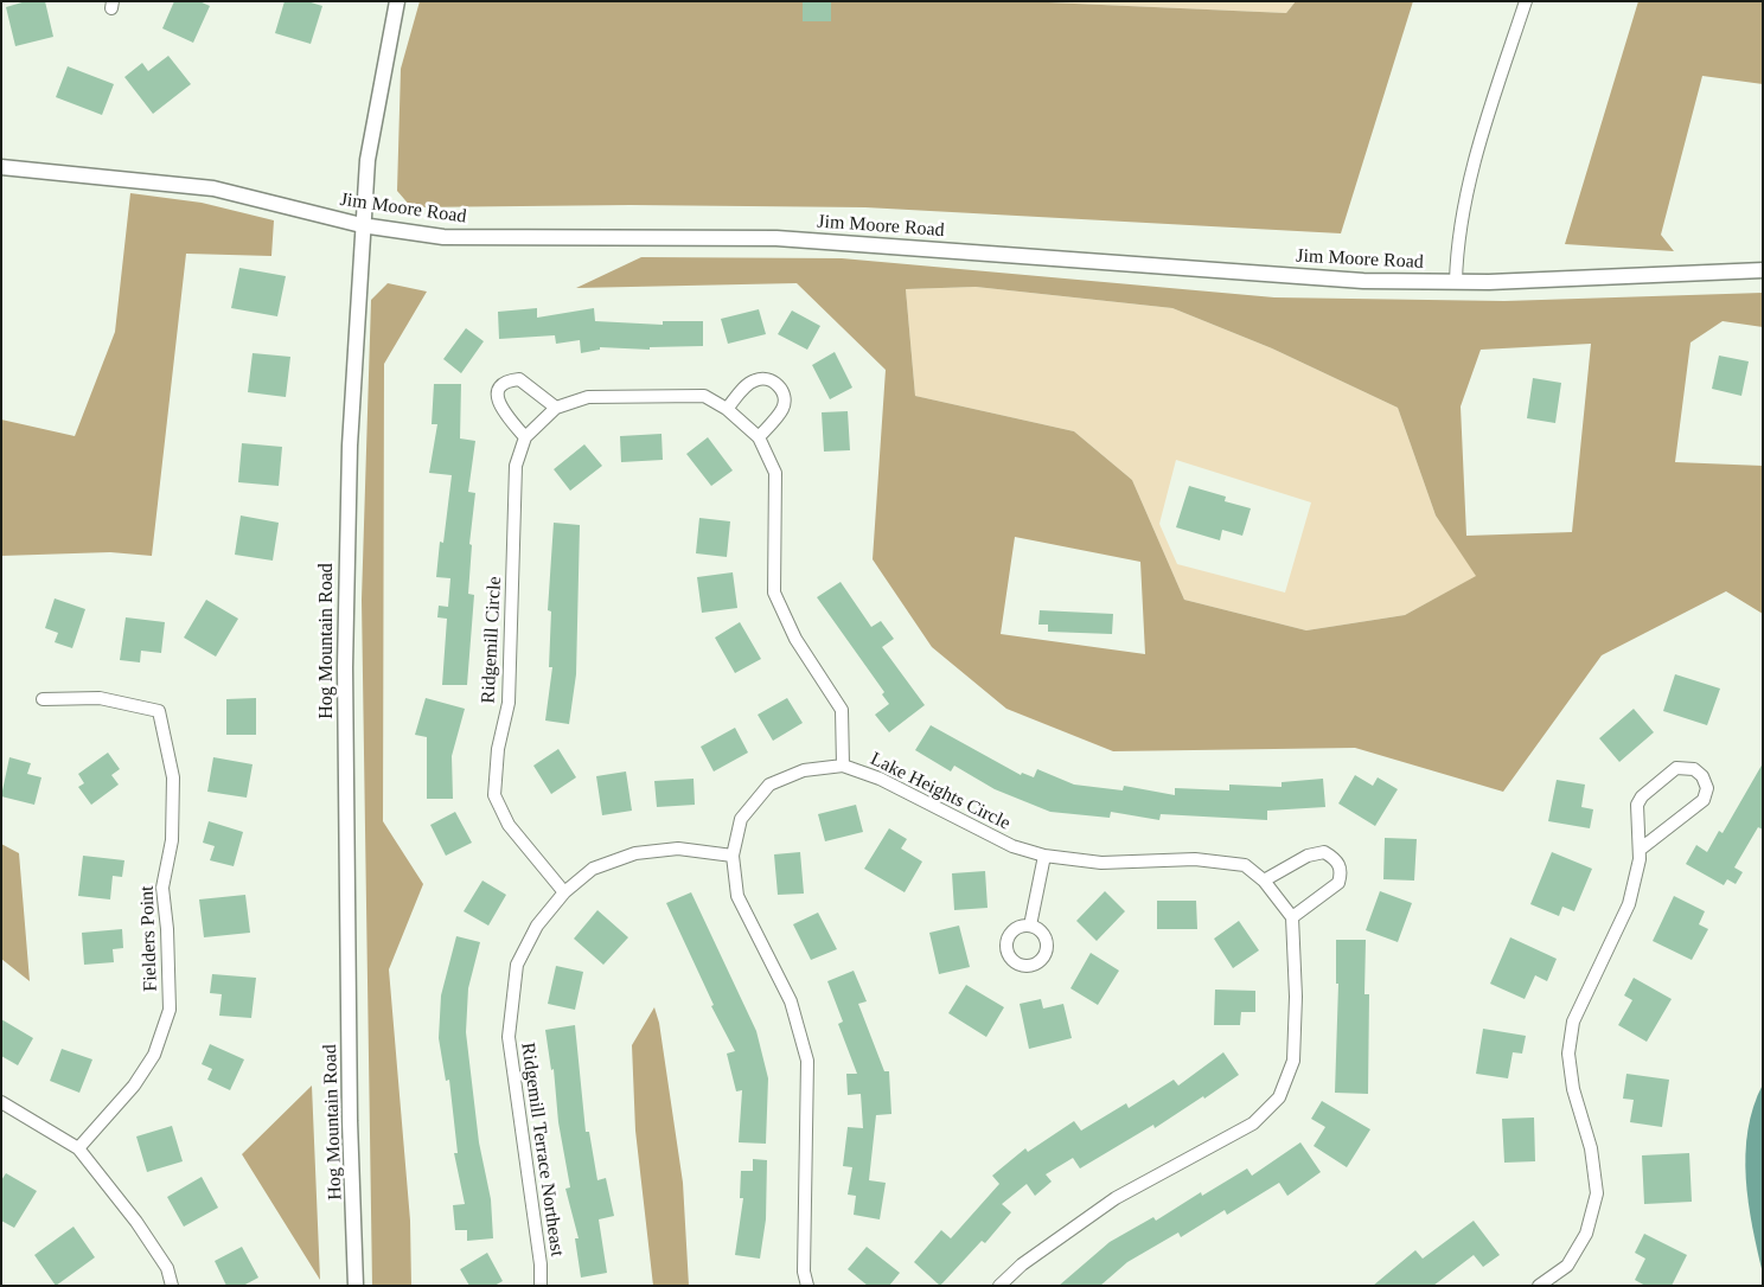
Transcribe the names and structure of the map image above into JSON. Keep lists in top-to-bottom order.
{
  "streets": {
    "street": [
      "Jim Moore Road",
      "Ridgemill Circle",
      "Hog Mountain Road",
      "Lake Heights Circle",
      "Fielders Point",
      "Ridgemill Terrace Northeast"
    ]
  },
  "crossings": [
    ["Jim Moore Road", "Hog Mountain Road"],
    ["Ridgemill Circle", "Lake Heights Circle"],
    ["Ridgemill Circle", "Ridgemill Terrace Northeast"],
    ["Lake Heights Circle", "Ridgemill Terrace Northeast"]
  ]
}
